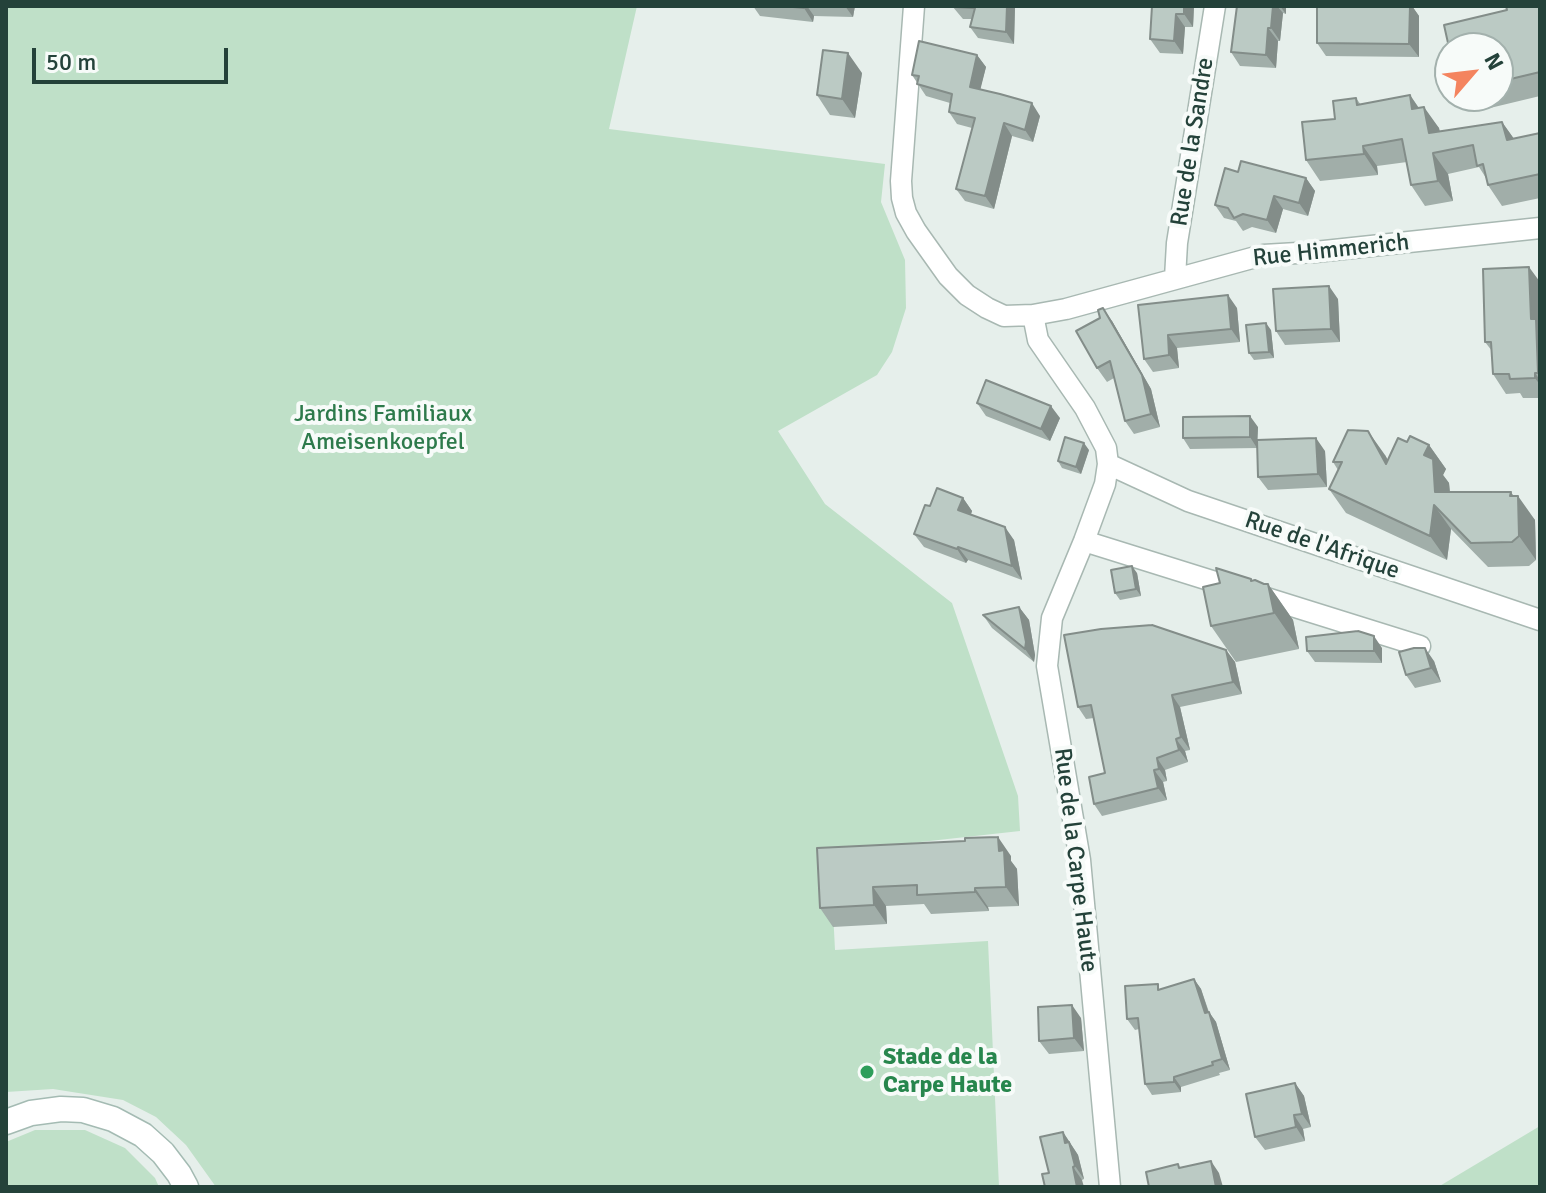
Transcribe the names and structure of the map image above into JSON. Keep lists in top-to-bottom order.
{
  "streets": {
    "street": [
      "Rue de la Sandre",
      "Rue Himmerich",
      "Rue de l'Afrique",
      "Rue de la Carpe Haute"
    ]
  },
  "crossings": [
    ["Rue de la Sandre", "Rue Himmerich"],
    ["Rue de l'Afrique", "Rue de la Carpe Haute"]
  ],
  "parks": ["Jardins Familiaux Ameisenkoepfel"],
  "places": ["Stade de la Carpe Haute"],
  "scale_bar": "50 m",
  "north": "top right"
}
